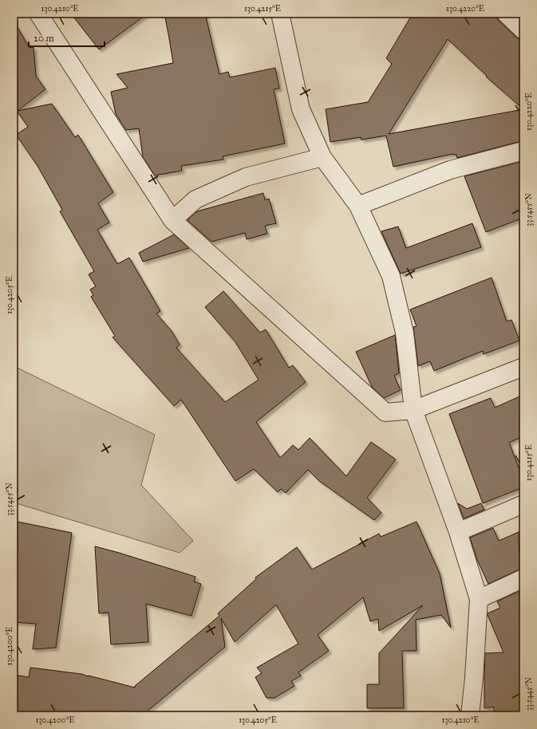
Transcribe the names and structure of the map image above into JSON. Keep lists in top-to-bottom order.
{
  "scale_bar": "20 m",
  "coordinates": [
    "130.4210°E",
    "130.4215°E",
    "130.4220°E",
    "33.5455°N",
    "130.4205°E",
    "130.4200°E",
    "33.5445°N"
  ]
}
